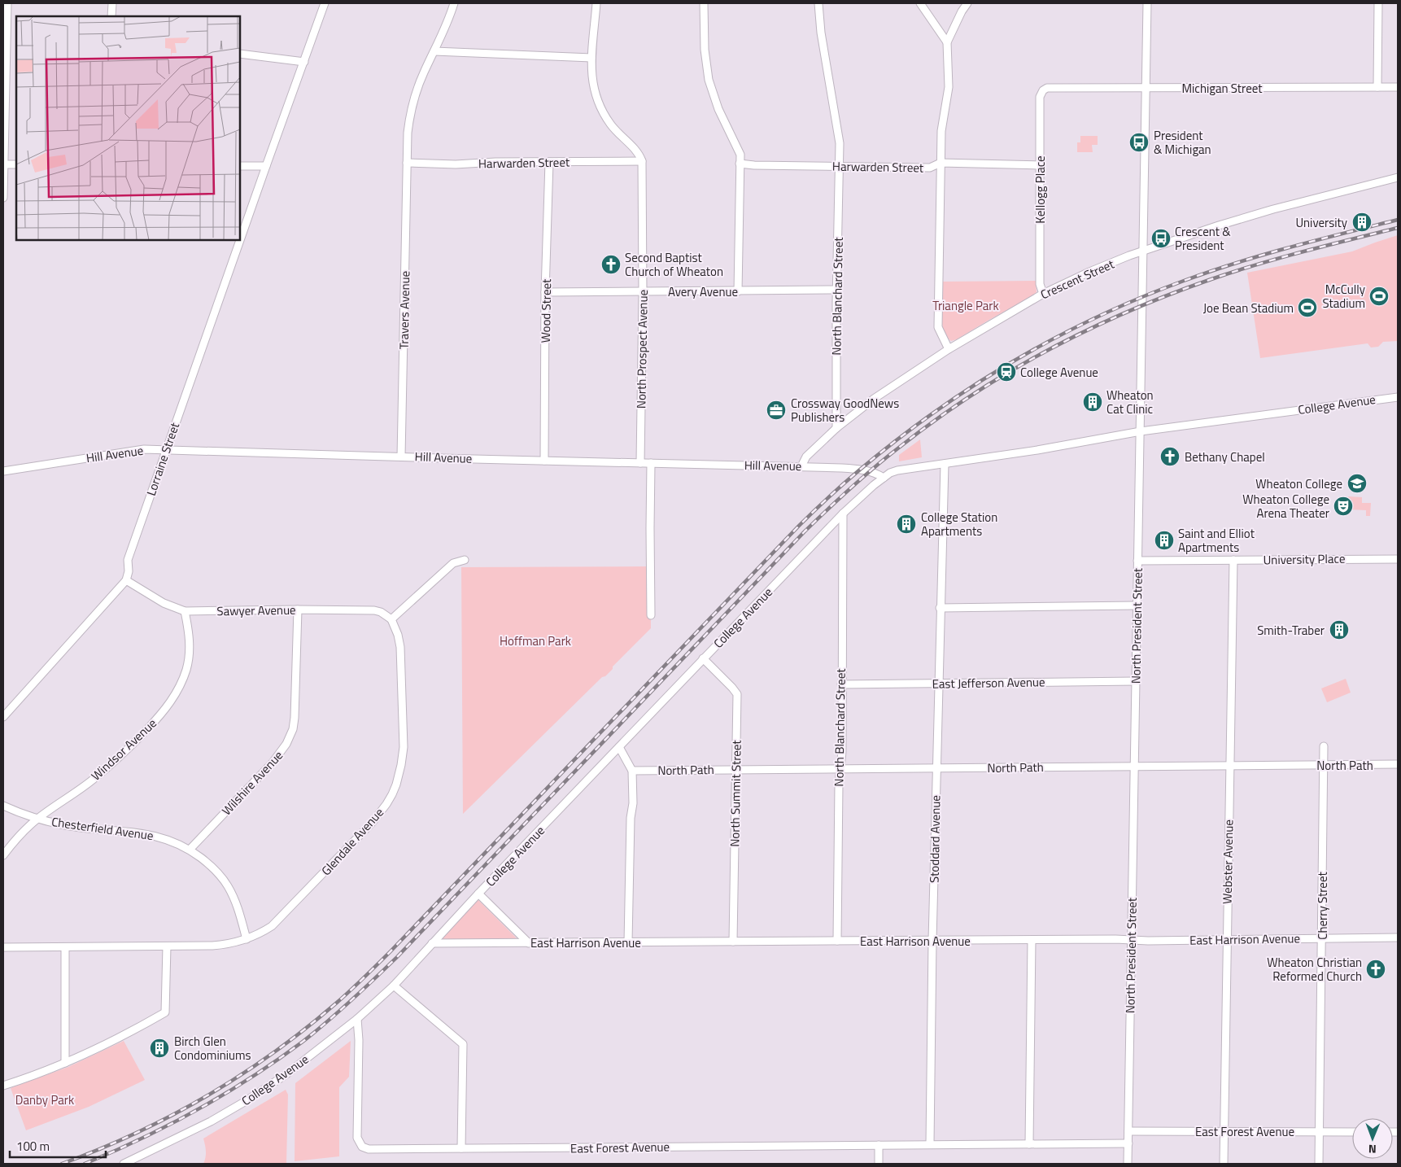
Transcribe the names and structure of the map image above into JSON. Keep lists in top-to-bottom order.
{
  "streets": {
    "street": [
      "Michigan Street",
      "Harwarden Street",
      "Kellogg Place",
      "Crescent Street",
      "Avery Avenue",
      "North Blanchard Street",
      "Travers Avenue",
      "Wood Street",
      "North Prospect Avenue",
      "College Avenue",
      "Hill Avenue",
      "Lorraine Street",
      "University Place",
      "Sawyer Avenue",
      "North President Street",
      "East Jefferson Avenue",
      "Windsor Avenue",
      "North Path",
      "Wilshire Avenue",
      "North Summit Street",
      "Chesterfield Avenue",
      "Stoddard Avenue",
      "Glendale Avenue",
      "Webster Avenue",
      "Cherry Street",
      "East Harrison Avenue",
      "East Forest Avenue"
    ]
  },
  "crossings": [
    ["Michigan Street", "Kellogg Place"],
    ["Michigan Street", "North President Street"],
    ["Harwarden Street", "Kellogg Place"],
    ["Harwarden Street", "North Blanchard Street"],
    ["Harwarden Street", "Travers Avenue"],
    ["Harwarden Street", "Wood Street"],
    ["Harwarden Street", "North Prospect Avenue"],
    ["Kellogg Place", "Crescent Street"],
    ["Crescent Street", "North Blanchard Street"],
    ["Crescent Street", "Hill Avenue"],
    ["Crescent Street", "North President Street"],
    ["Avery Avenue", "North Blanchard Street"],
    ["Avery Avenue", "Wood Street"],
    ["Avery Avenue", "North Prospect Avenue"],
    ["North Blanchard Street", "College Avenue"],
    ["North Blanchard Street", "East Jefferson Avenue"],
    ["North Blanchard Street", "North Path"],
    ["North Blanchard Street", "East Harrison Avenue"],
    ["Travers Avenue", "Hill Avenue"],
    ["Wood Street", "Hill Avenue"],
    ["North Prospect Avenue", "Hill Avenue"],
    ["College Avenue", "Hill Avenue"],
    ["College Avenue", "North President Street"],
    ["College Avenue", "North Summit Street"],
    ["College Avenue", "Stoddard Avenue"],
    ["College Avenue", "East Harrison Avenue"],
    ["College Avenue", "East Forest Avenue"],
    ["Hill Avenue", "Lorraine Street"],
    ["Lorraine Street", "Sawyer Avenue"],
    ["University Place", "North President Street"],
    ["University Place", "Webster Avenue"],
    ["Sawyer Avenue", "Windsor Avenue"],
    ["Sawyer Avenue", "Wilshire Avenue"],
    ["Sawyer Avenue", "Glendale Avenue"],
    ["North President Street", "East Jefferson Avenue"],
    ["North President Street", "North Path"],
    ["North President Street", "East Harrison Avenue"],
    ["North President Street", "East Forest Avenue"],
    ["East Jefferson Avenue", "Stoddard Avenue"],
    ["Windsor Avenue", "Chesterfield Avenue"],
    ["North Path", "North Summit Street"],
    ["North Path", "Stoddard Avenue"],
    ["North Path", "Webster Avenue"],
    ["North Path", "Cherry Street"],
    ["Wilshire Avenue", "Chesterfield Avenue"],
    ["North Summit Street", "East Harrison Avenue"],
    ["Chesterfield Avenue", "Glendale Avenue"],
    ["Stoddard Avenue", "East Harrison Avenue"],
    ["Webster Avenue", "East Harrison Avenue"],
    ["Webster Avenue", "East Forest Avenue"],
    ["Cherry Street", "East Harrison Avenue"],
    ["Cherry Street", "East Forest Avenue"]
  ],
  "parks": ["Triangle Park", "Hoffman Park", "Danby Park"],
  "places": {
    "bus stop": ["President & Michigan", "Crescent & President"],
    "building": [
      "University",
      "Wheaton Cat Clinic",
      "College Station Apartments",
      "Saint and Elliot Apartments",
      "Smith-Traber",
      "Birch Glen Condominiums"
    ],
    "church": ["Second Baptist Church of Wheaton", "Bethany Chapel", "Wheaton Christian Reformed Church"],
    "sports": ["McCully Stadium", "Joe Bean Stadium"],
    "station": ["College Avenue"],
    "office": ["Crossway GoodNews Publishers"],
    "school or university": ["Wheaton College"],
    "theatre": ["Wheaton College Arena Theater"]
  },
  "scale_bar": "100 m",
  "north": "bottom"
}
